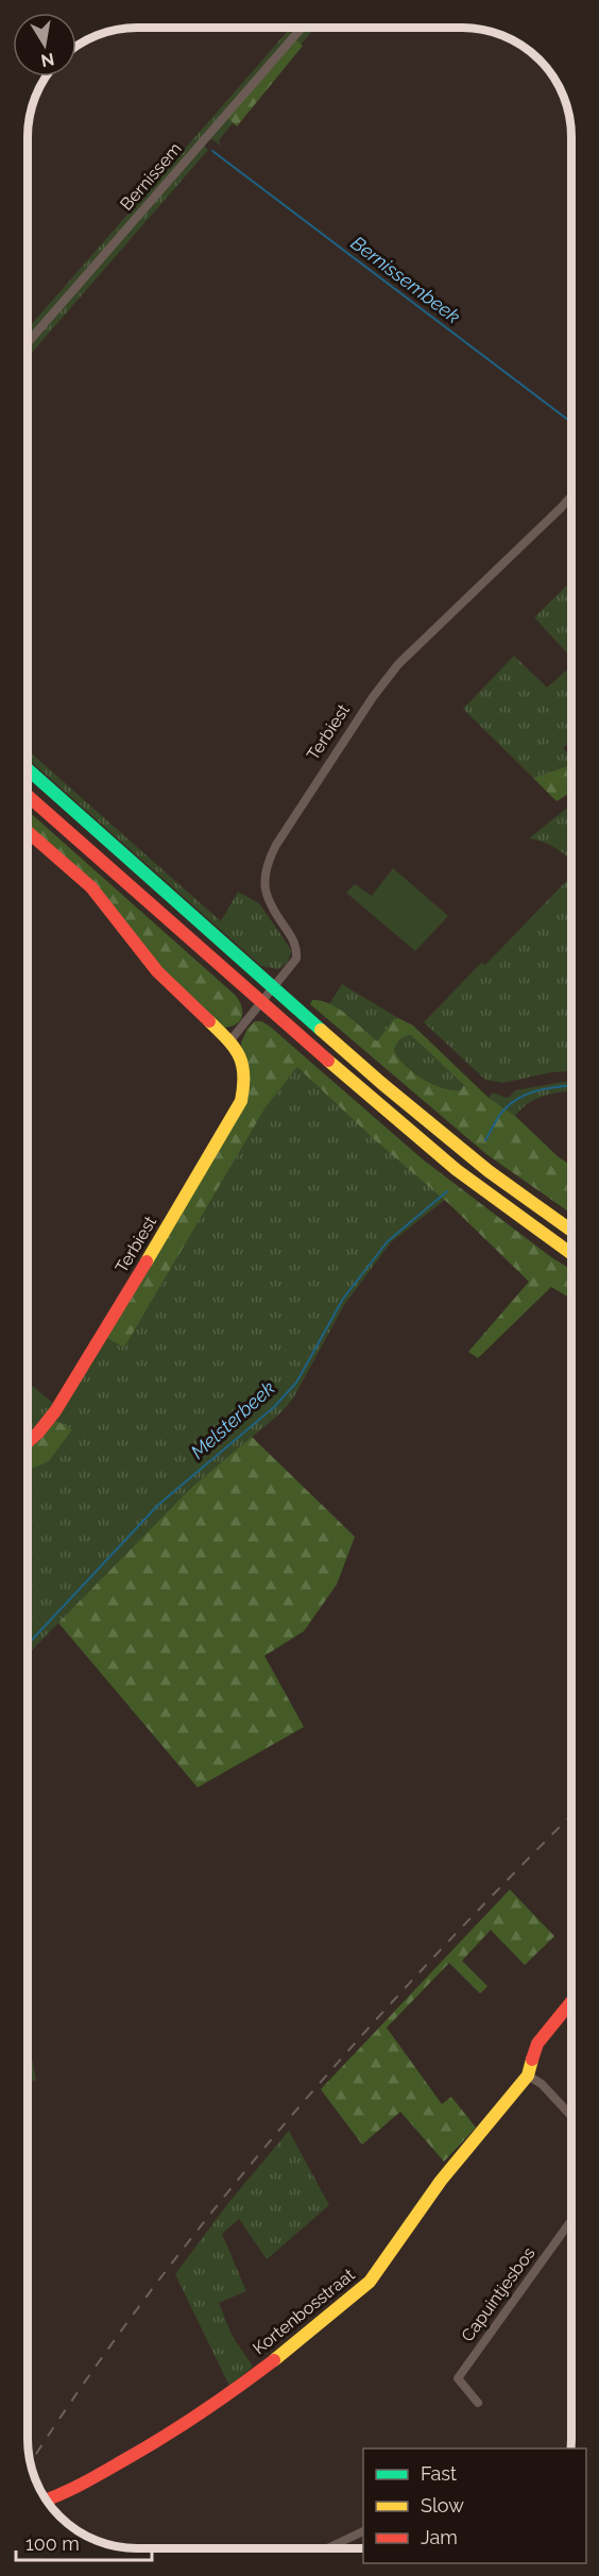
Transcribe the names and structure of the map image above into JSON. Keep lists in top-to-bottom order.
{
  "streets": {
    "street": [
      "Bernissem",
      "Terbiest",
      "Capuintjesbos",
      "Kortenbosstraat"
    ]
  },
  "water": ["Bernissembeek", "Melsterbeek"],
  "legend": ["Fast", "Slow", "Jam"],
  "scale_bar": "100 m",
  "north": "bottom"
}
